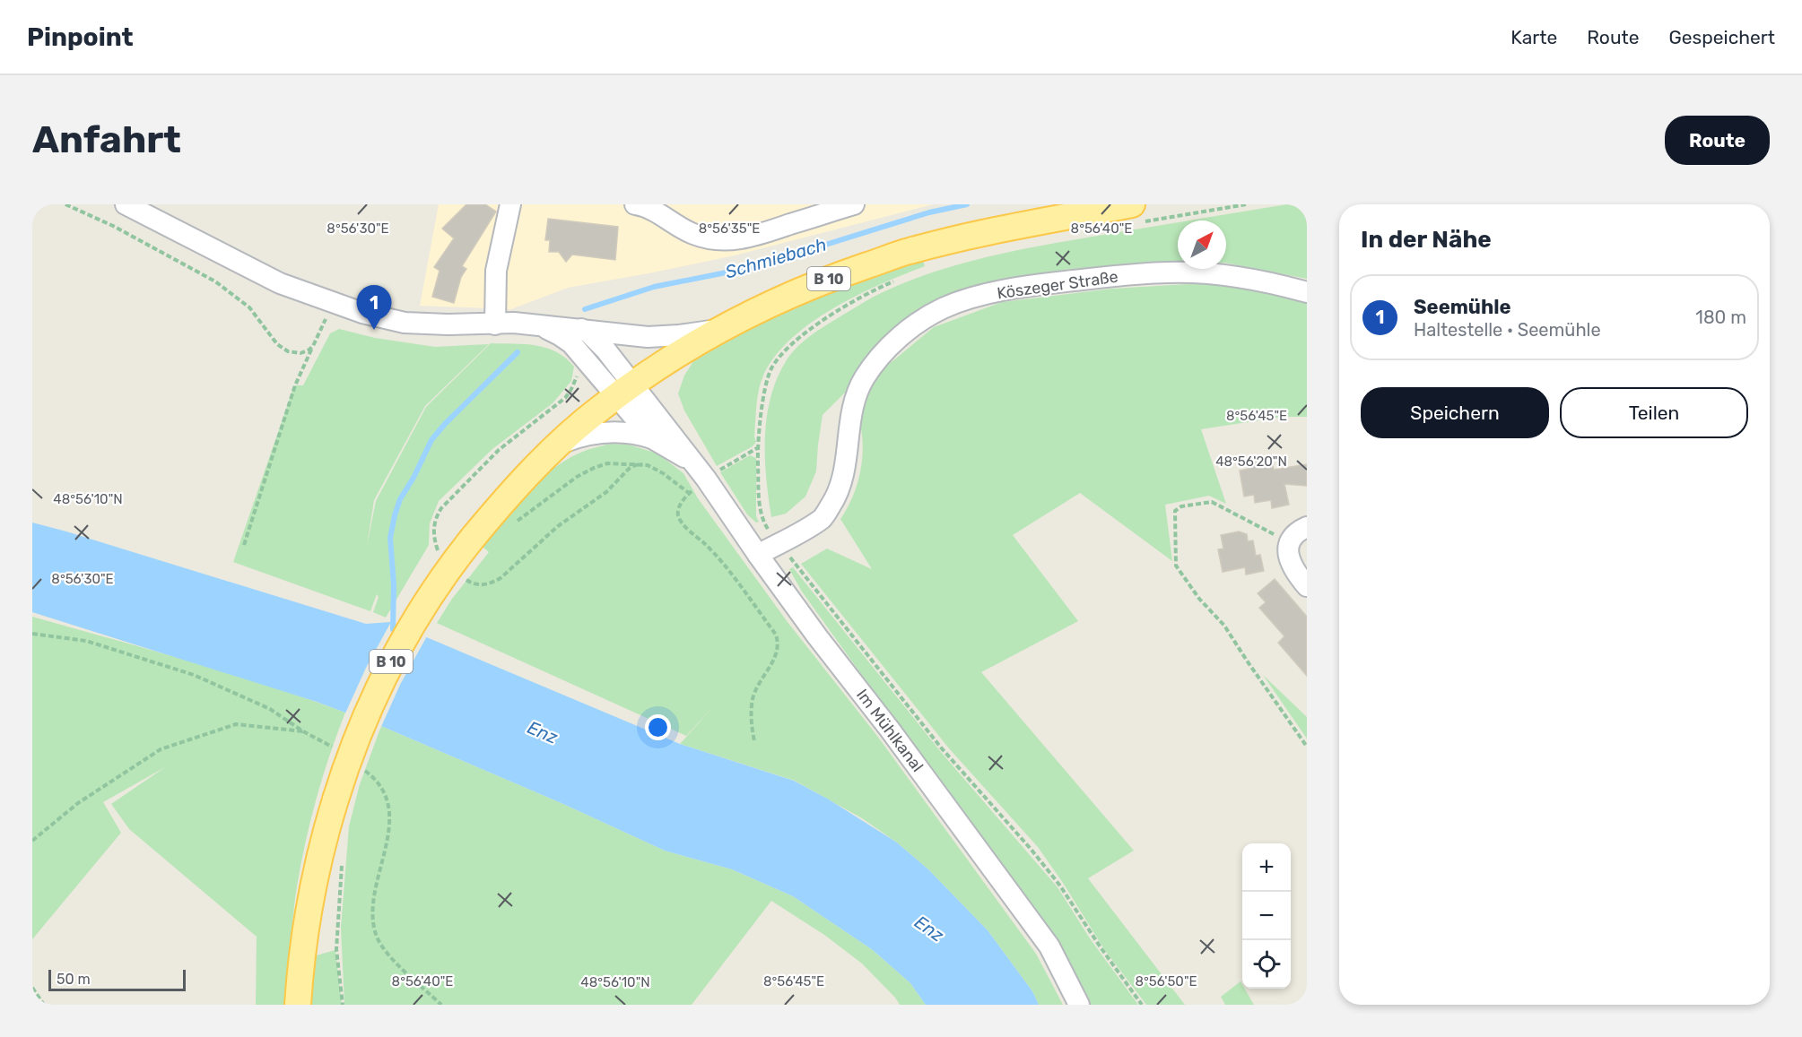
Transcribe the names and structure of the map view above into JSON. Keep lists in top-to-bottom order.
{
  "streets": {
    "main road": ["B 10"],
    "street": ["Köszeger Straße", "Im Mühlkanal"]
  },
  "crossings": [
    ["B 10", "Im Mühlkanal"],
    ["Köszeger Straße", "Im Mühlkanal"]
  ],
  "water": ["Schmiebach", "Enz"],
  "scale_bar": "50 m",
  "north": "top right",
  "page": {
    "header": "Pinpoint",
    "nav": ["Karte", "Route", "Gespeichert"],
    "buttons": [
      "Route",
      ["Speichern", "Teilen"]
    ],
    "title": "Anfahrt",
    "heading": "In der Nähe",
    "list": [
      {
        "mark": "1",
        "name": "Seemühle",
        "note": "Haltestelle · Seemühle",
        "value": "180 m"
      }
    ],
    "pins": "1",
    "map_buttons": ["+", "−"],
    "scale": "50 m"
  },
  "coordinates": [
    "8°56'30\"E",
    "8°56'35\"E",
    "8°56'40\"E",
    "8°56'45\"E",
    "48°56'20\"N",
    "48°56'10\"N",
    "8°56'50\"E"
  ]
}
